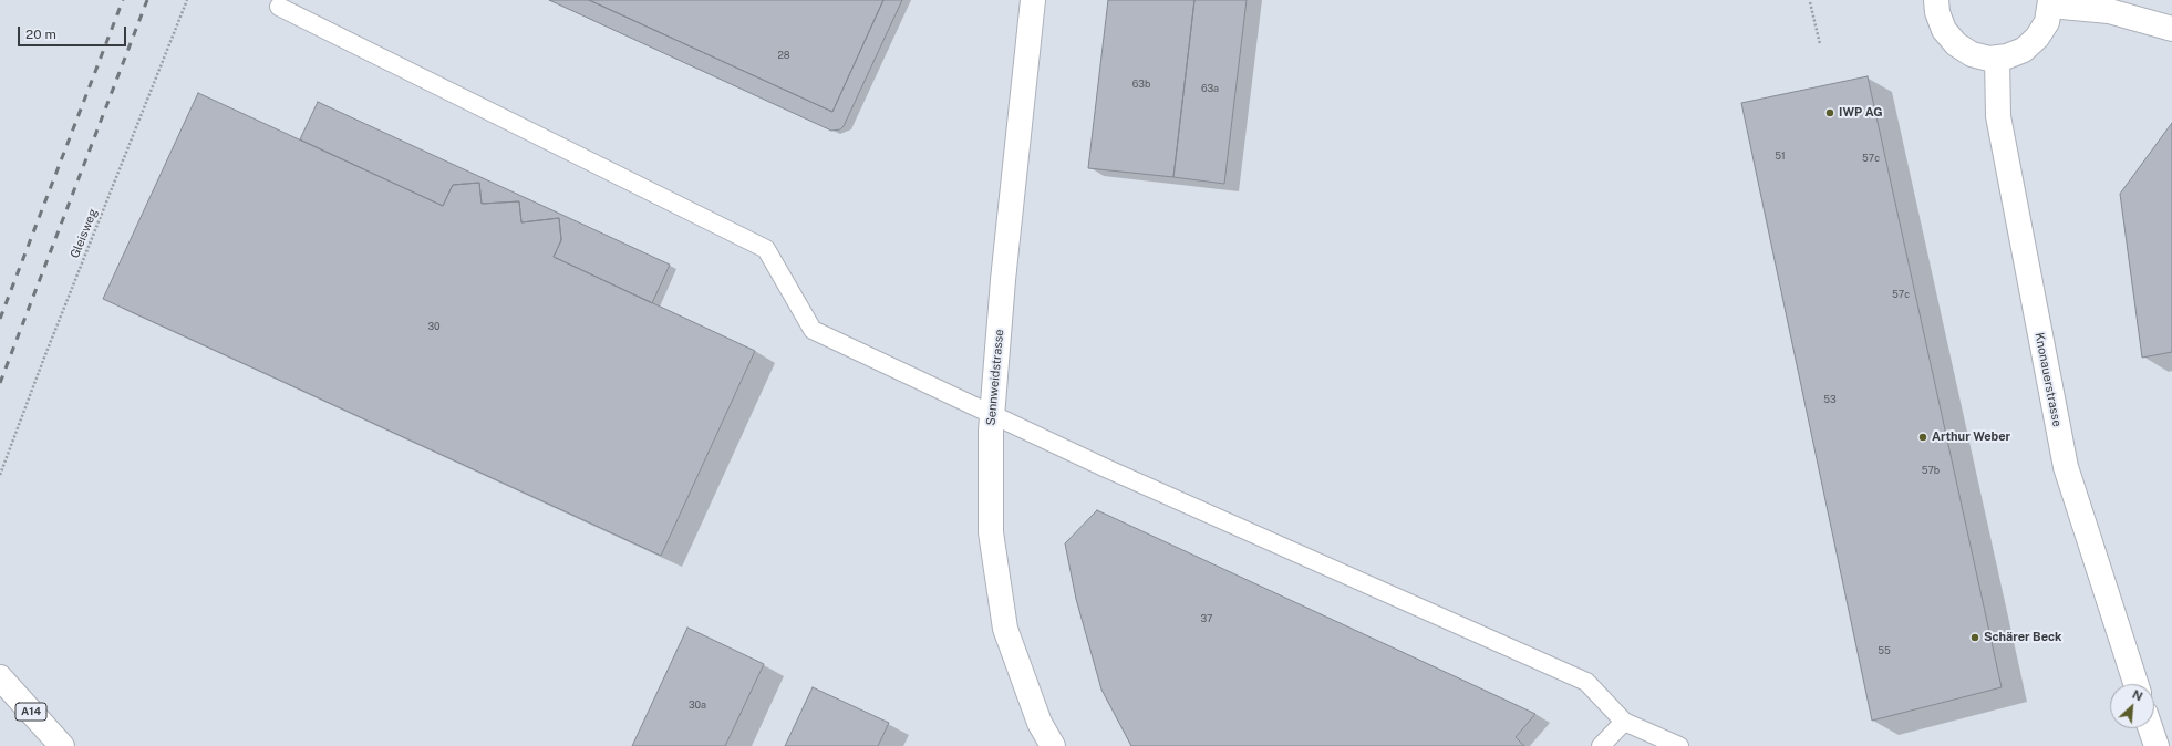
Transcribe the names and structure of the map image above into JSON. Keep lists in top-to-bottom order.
{
  "streets": {
    "main road": ["Sennweidstrasse", "Knonauerstrasse", "A14"],
    "path": ["Gleisweg"]
  },
  "places": ["IWP AG", "Arthur Weber", "Schärer Beck"],
  "house_numbers": [
    "28",
    "63b",
    "63a",
    "51",
    "57c",
    "57c",
    "30",
    "53",
    "57b",
    "37",
    "55",
    "30a"
  ],
  "scale_bar": "20 m",
  "north": "top right"
}
